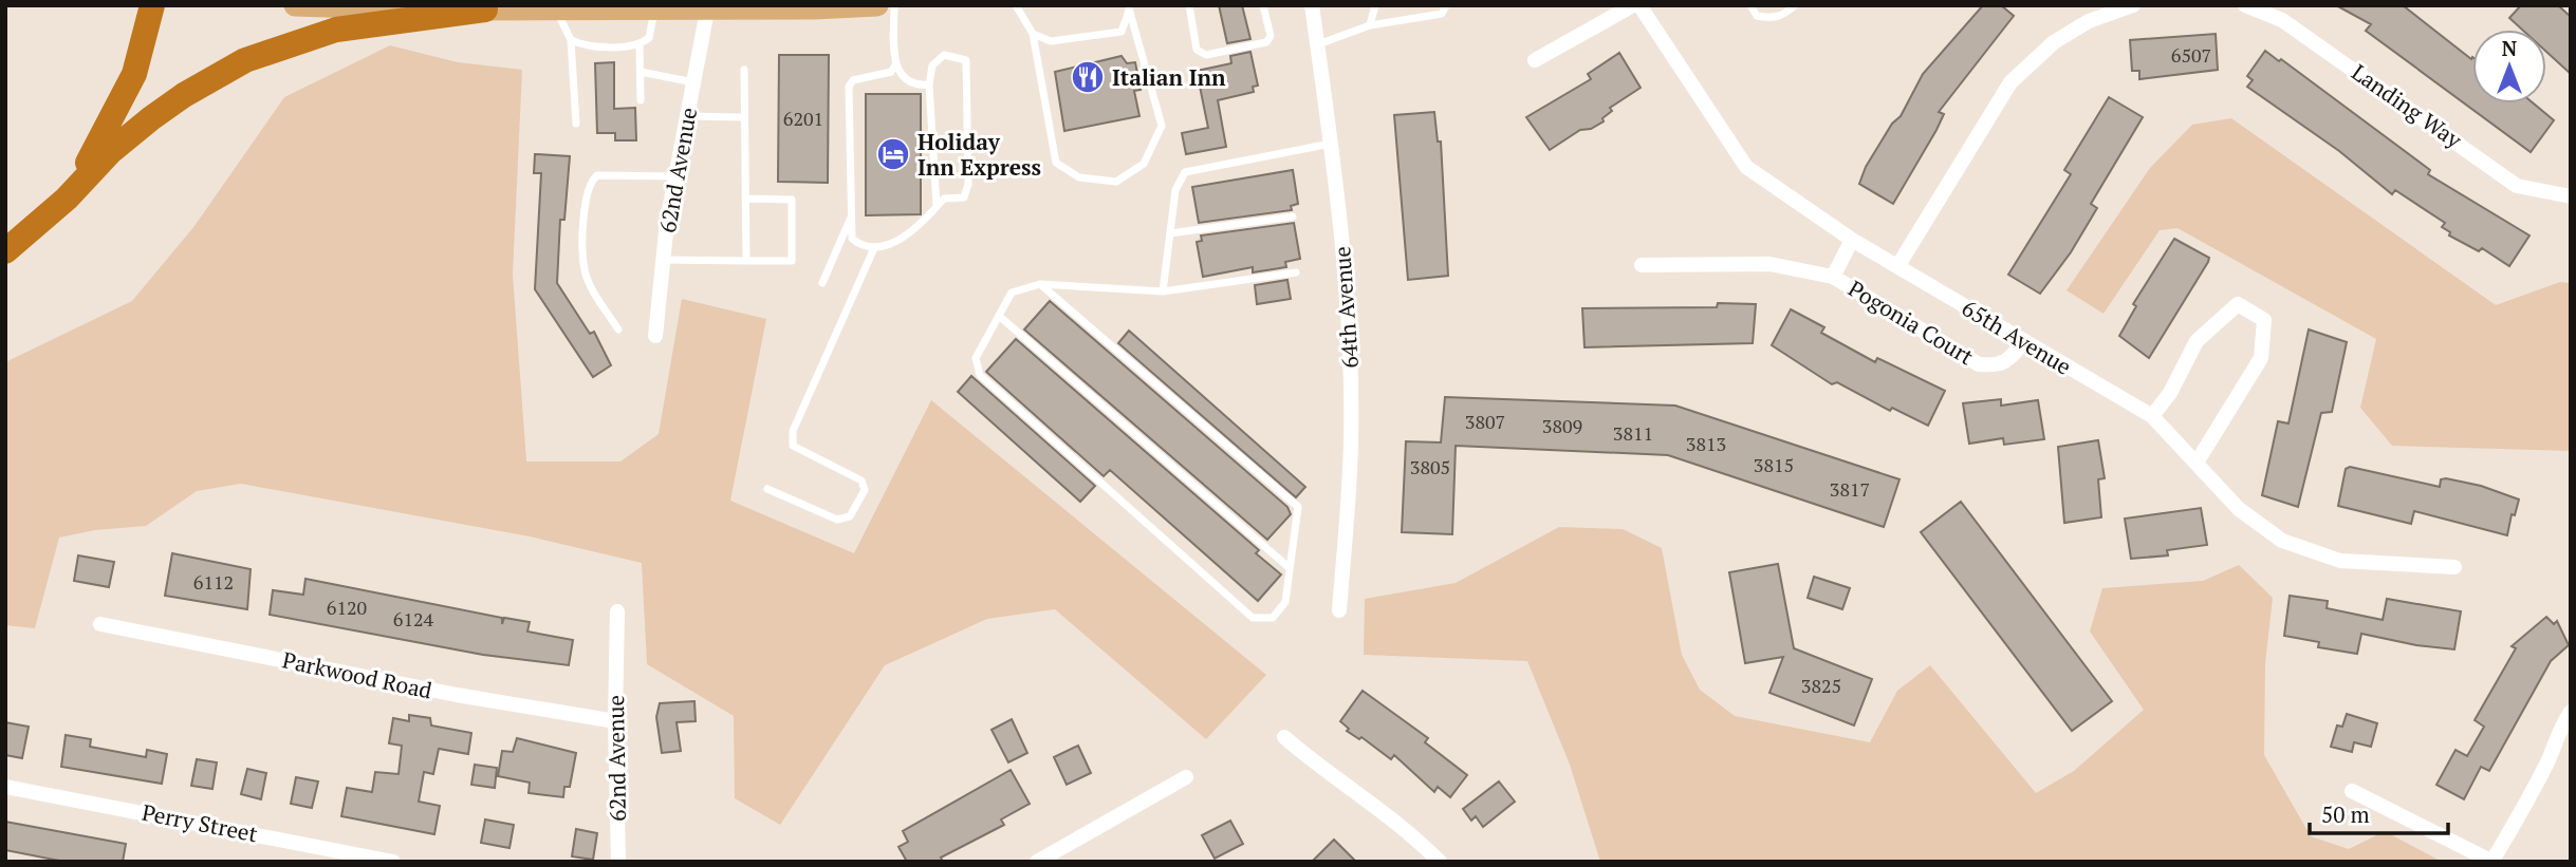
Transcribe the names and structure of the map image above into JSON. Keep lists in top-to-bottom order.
{
  "streets": {
    "street": [
      "Landing Way",
      "62nd Avenue",
      "64th Avenue",
      "Pogonia Court",
      "65th Avenue",
      "Parkwood Road",
      "Perry Street"
    ]
  },
  "crossings": [
    ["62nd Avenue", "Parkwood Road"],
    ["Pogonia Court", "65th Avenue"]
  ],
  "places": {
    "restaurant": ["Italian Inn"],
    "hotel": ["Holiday Inn Express"]
  },
  "house_numbers": [
    "6507",
    "6201",
    "3807",
    "3809",
    "3811",
    "3813",
    "3815",
    "3805",
    "3817",
    "6112",
    "6120",
    "6124",
    "3825"
  ],
  "scale_bar": "50 m",
  "north": "top"
}
